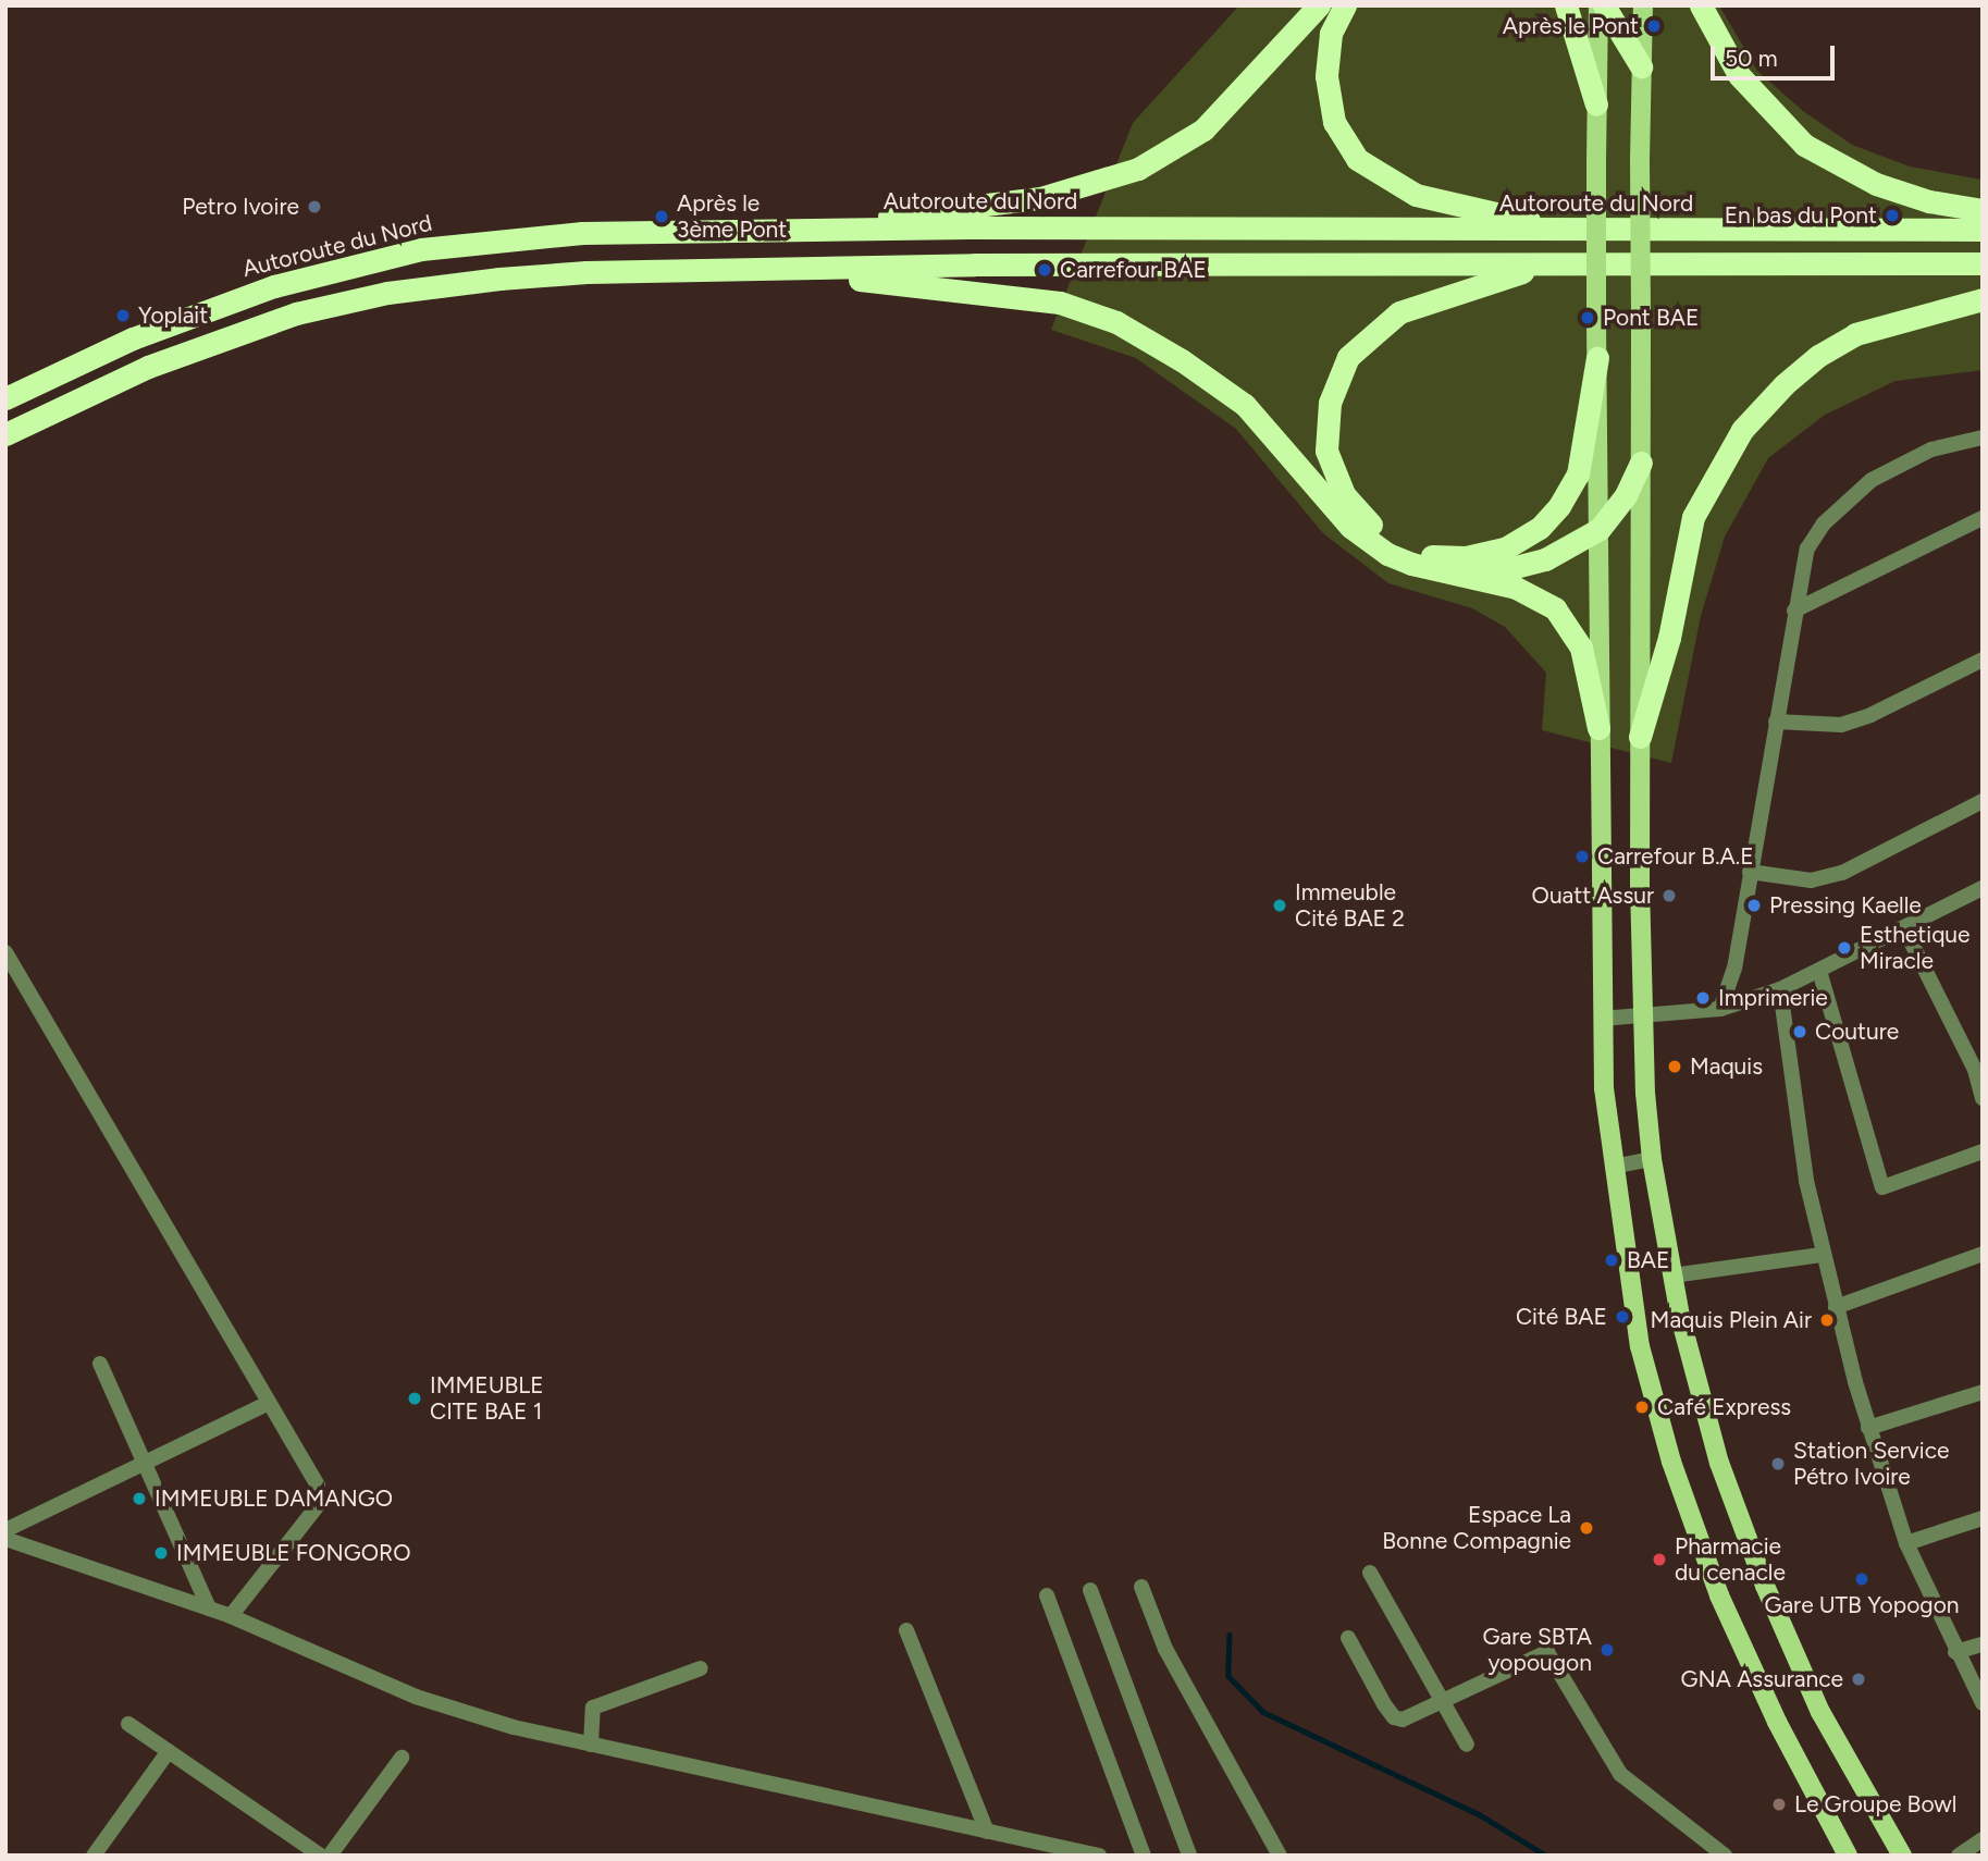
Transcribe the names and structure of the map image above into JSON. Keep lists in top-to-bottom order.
{
  "streets": {
    "highway": ["Autoroute du Nord"]
  },
  "places": [
    "Après le Pont",
    "Petro Ivoire",
    "En bas du Pont",
    "Après le 3ème Pont",
    "Carrefour BAE",
    "Yoplait",
    "Pont BAE",
    "Carrefour B.A.E",
    "Ouatt Assur",
    "Immeuble Cité BAE 2",
    "Pressing Kaelle",
    "Esthetique Miracle",
    "Imprimerie",
    "Couture",
    "Maquis",
    "BAE",
    "Cité BAE",
    "Maquis Plein Air",
    "IMMEUBLE CITE BAE 1",
    "Café Express",
    "Station Service Pétro Ivoire",
    "IMMEUBLE DAMANGO",
    "Espace La Bonne Compagnie",
    "IMMEUBLE FONGORO",
    "Pharmacie du cenacle",
    "Gare UTB Yopogon",
    "Gare SBTA yopougon",
    "GNA Assurance",
    "Le Groupe Bowl"
  ],
  "scale_bar": "50 m"
}
